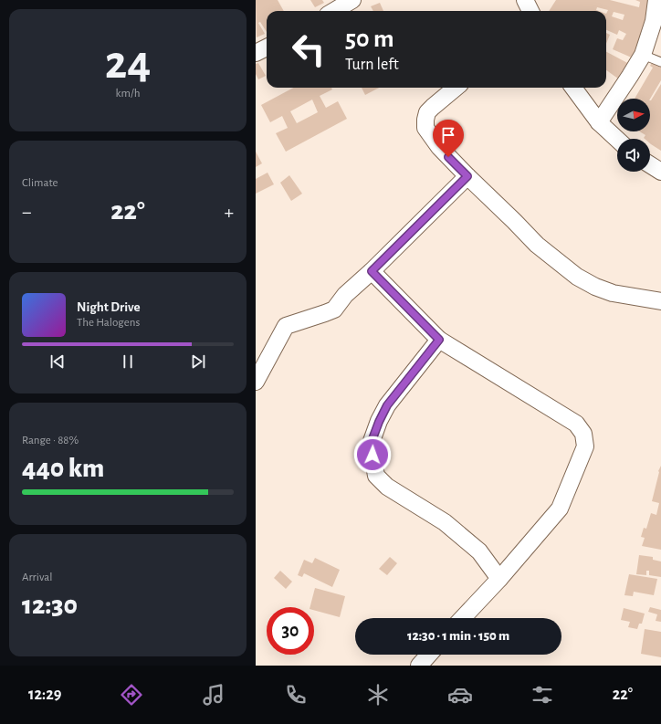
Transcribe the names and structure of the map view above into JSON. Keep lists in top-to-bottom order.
{
  "north": "right",
  "page": {
    "tile": [
      ["24", "km/h"],
      "Climate",
      ["Range · 88%", "440 km"],
      ["Arrival", "12:30"]
    ],
    "turn": ["50 m", "Turn left"],
    "heat": ["−", "22°", "+"],
    "song": ["Night Drive", "The Halogens"],
    "limit": "30",
    "trip": "12:30 · 1 min · 150 m",
    "tabs": ["12:29", "22°"]
  }
}
